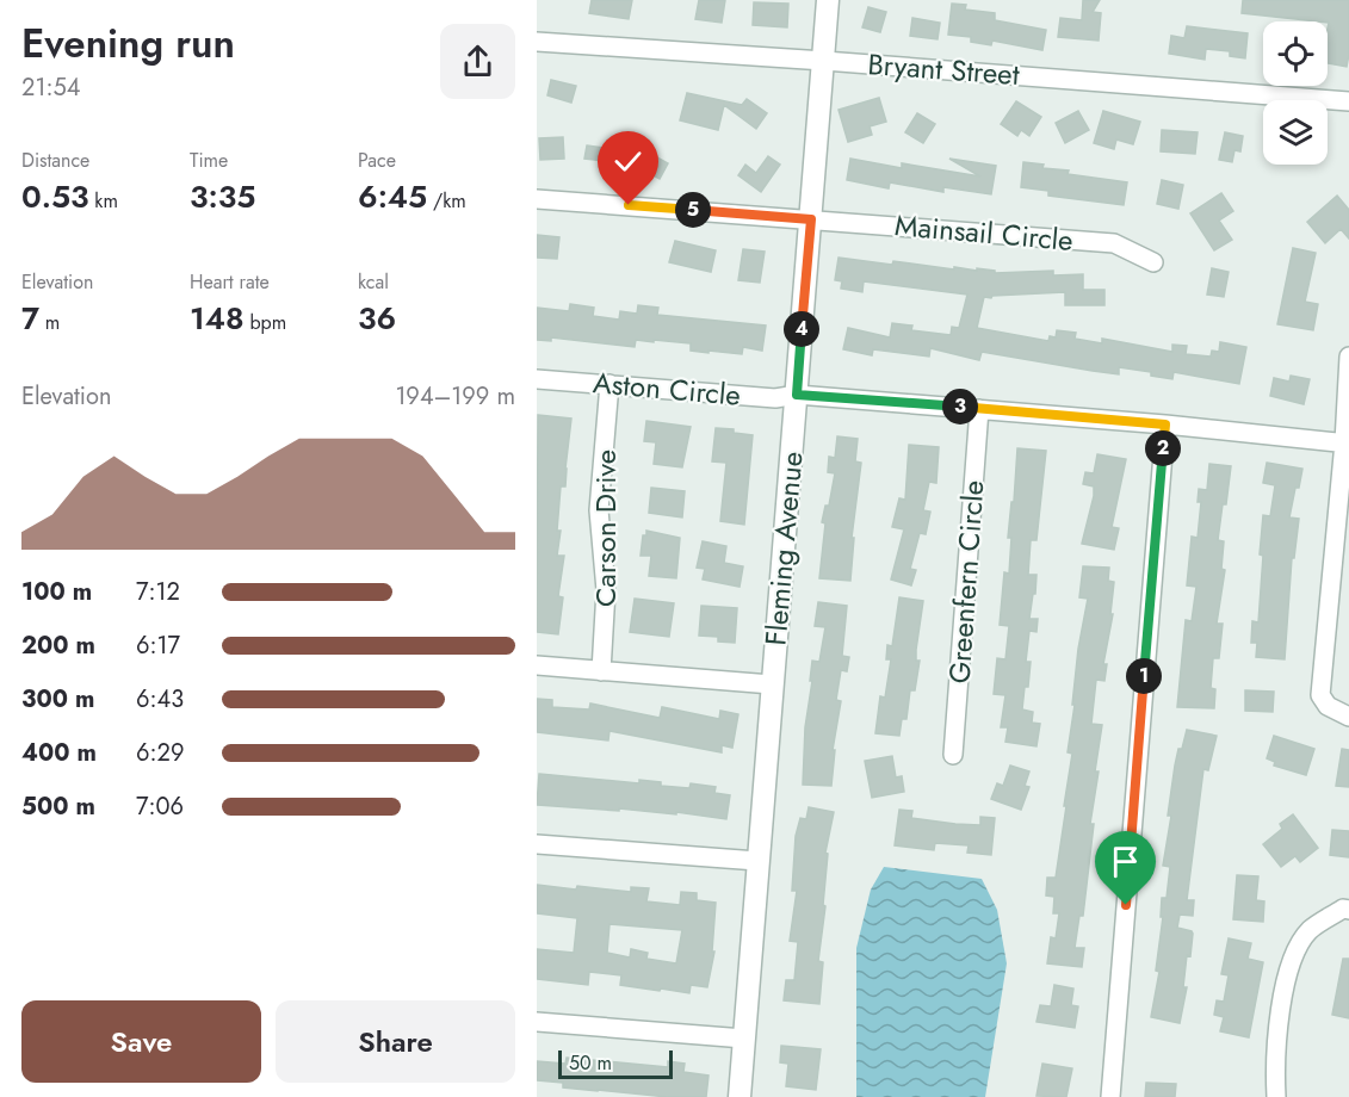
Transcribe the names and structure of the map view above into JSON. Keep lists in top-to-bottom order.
{
  "streets": {
    "street": [
      "Bryant Street",
      "Mainsail Circle",
      "Aston Circle",
      "Carson Drive",
      "Fleming Avenue",
      "Greenfern Circle"
    ]
  },
  "crossings": [
    ["Bryant Street", "Fleming Avenue"],
    ["Mainsail Circle", "Fleming Avenue"],
    ["Aston Circle", "Carson Drive"],
    ["Aston Circle", "Fleming Avenue"],
    ["Aston Circle", "Greenfern Circle"]
  ],
  "scale_bar": "50 m",
  "page": {
    "heading": ["Evening run", "21:54"],
    "stats": [
      ["Distance", "0.53 km"],
      ["Time", "3:35"],
      ["Pace", "6:45 /km"],
      ["Elevation", "7 m"],
      ["Heart rate", "148 bpm"],
      ["kcal", "36"]
    ],
    "pins": [
      "5",
      "4",
      "3",
      "2",
      "1"
    ],
    "chart": ["Elevation", "194–199 m"],
    "list": [
      {
        "name": "100 m",
        "note": "7:12"
      },
      {
        "name": "200 m",
        "note": "6:17"
      },
      {
        "name": "300 m",
        "note": "6:43"
      },
      {
        "name": "400 m",
        "note": "6:29"
      },
      {
        "name": "500 m",
        "note": "7:06"
      }
    ],
    "buttons": ["Save", "Share"],
    "scale": "50 m"
  }
}
